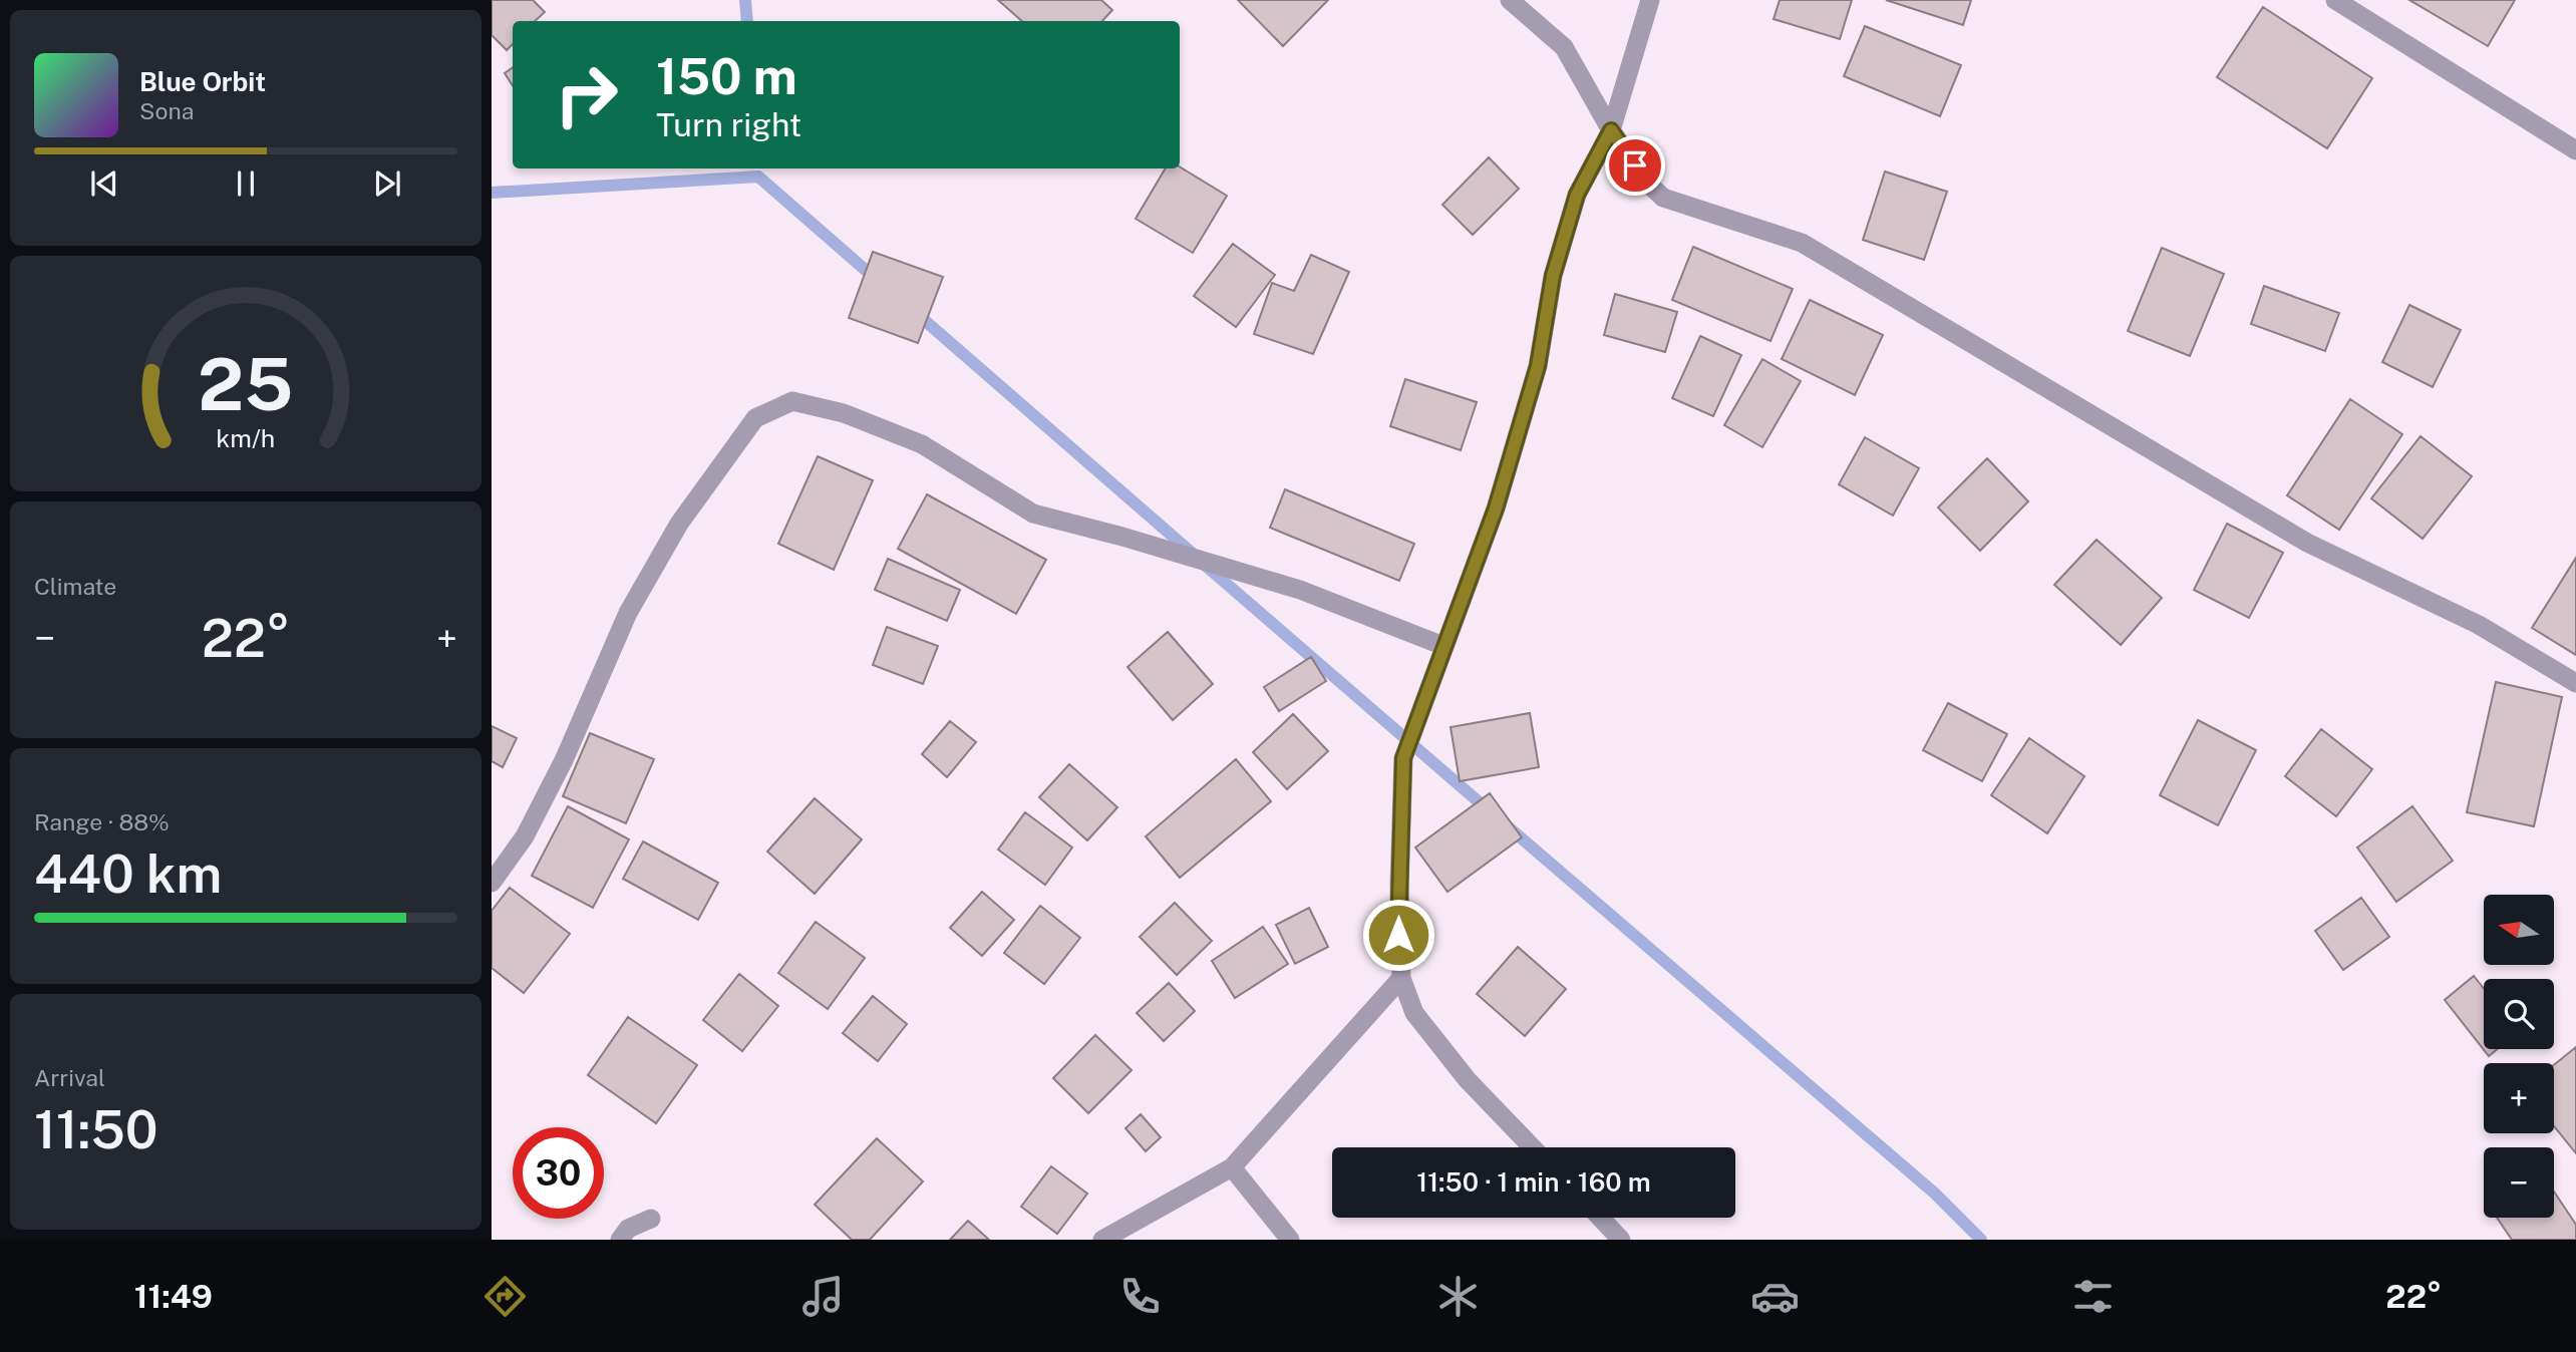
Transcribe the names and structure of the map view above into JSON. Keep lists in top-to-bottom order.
{
  "north": "left",
  "page": {
    "turn": ["150 m", "Turn right"],
    "song": ["Blue Orbit", "Sona"],
    "tile": [
      "Climate",
      ["Range · 88%", "440 km"],
      ["Arrival", "11:50"]
    ],
    "heat": ["−", "22°", "+"],
    "map_buttons": ["+", "−"],
    "limit": "30",
    "trip": "11:50 · 1 min · 160 m",
    "tabs": ["11:49", "22°"],
    "gauge": ["25", "km/h"]
  }
}
